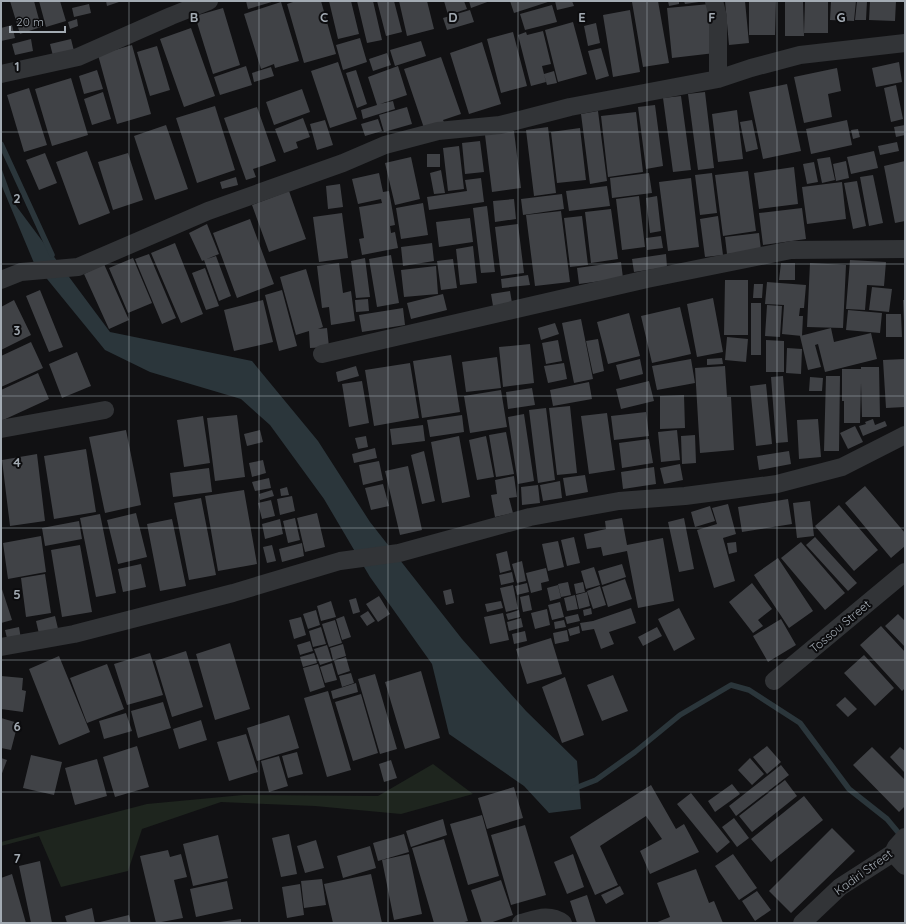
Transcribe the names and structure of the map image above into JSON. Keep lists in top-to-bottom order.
{
  "streets": {
    "street": ["Tossou Street", "Kadiri Street"]
  },
  "scale_bar": "20 m",
  "grid": {
    "columns": [
      "B",
      "C",
      "D",
      "E",
      "F",
      "G"
    ],
    "rows": [
      "1",
      "2",
      "3",
      "4",
      "5",
      "6",
      "7"
    ]
  }
}
